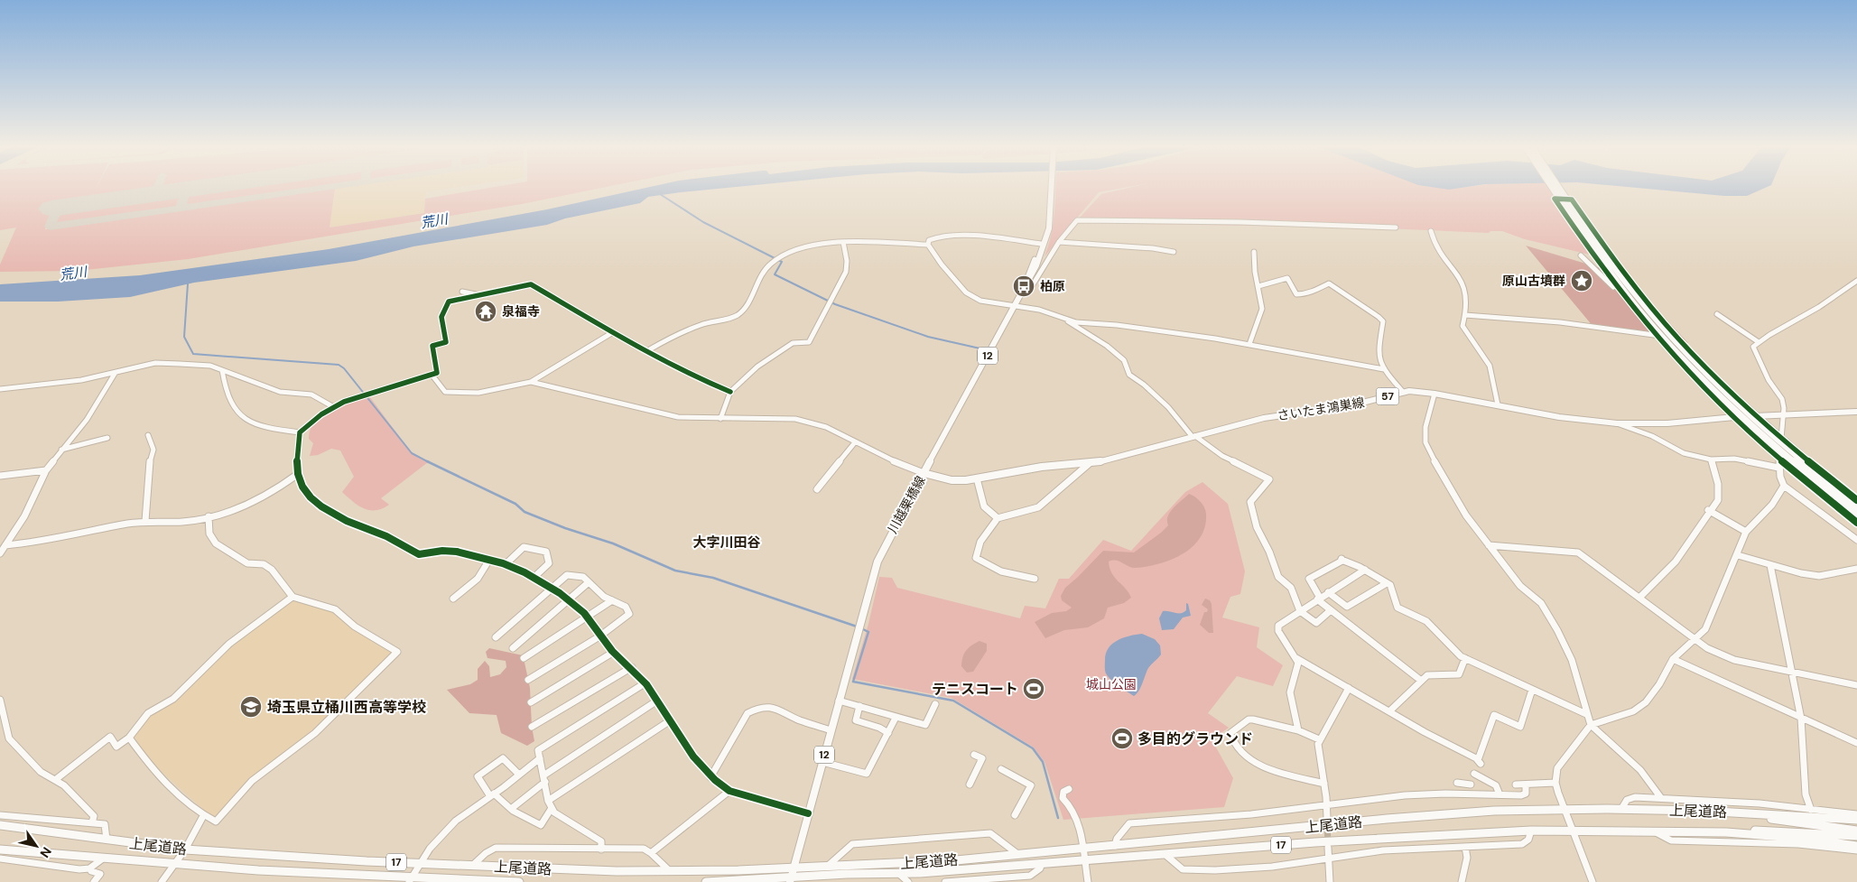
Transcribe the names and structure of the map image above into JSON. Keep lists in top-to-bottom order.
{
  "streets": {
    "highway": ["上尾道路", "17"],
    "main road": [
      "12",
      "57",
      "さいたま鴻巣線",
      "川越栗橋線"
    ]
  },
  "crossings": [
    ["さいたま鴻巣線", "川越栗橋線"],
    ["川越栗橋線", "上尾道路"]
  ],
  "districts": ["大字川田谷"],
  "water": ["荒川"],
  "parks": ["城山公園"],
  "places": {
    "place": ["原山古墳群"],
    "bus stop": ["柏原"],
    "temple": ["泉福寺"],
    "sports": ["テニスコート", "多目的グラウンド"],
    "school or university": ["埼玉県立桶川西高等学校"]
  },
  "north": "bottom right"
}
